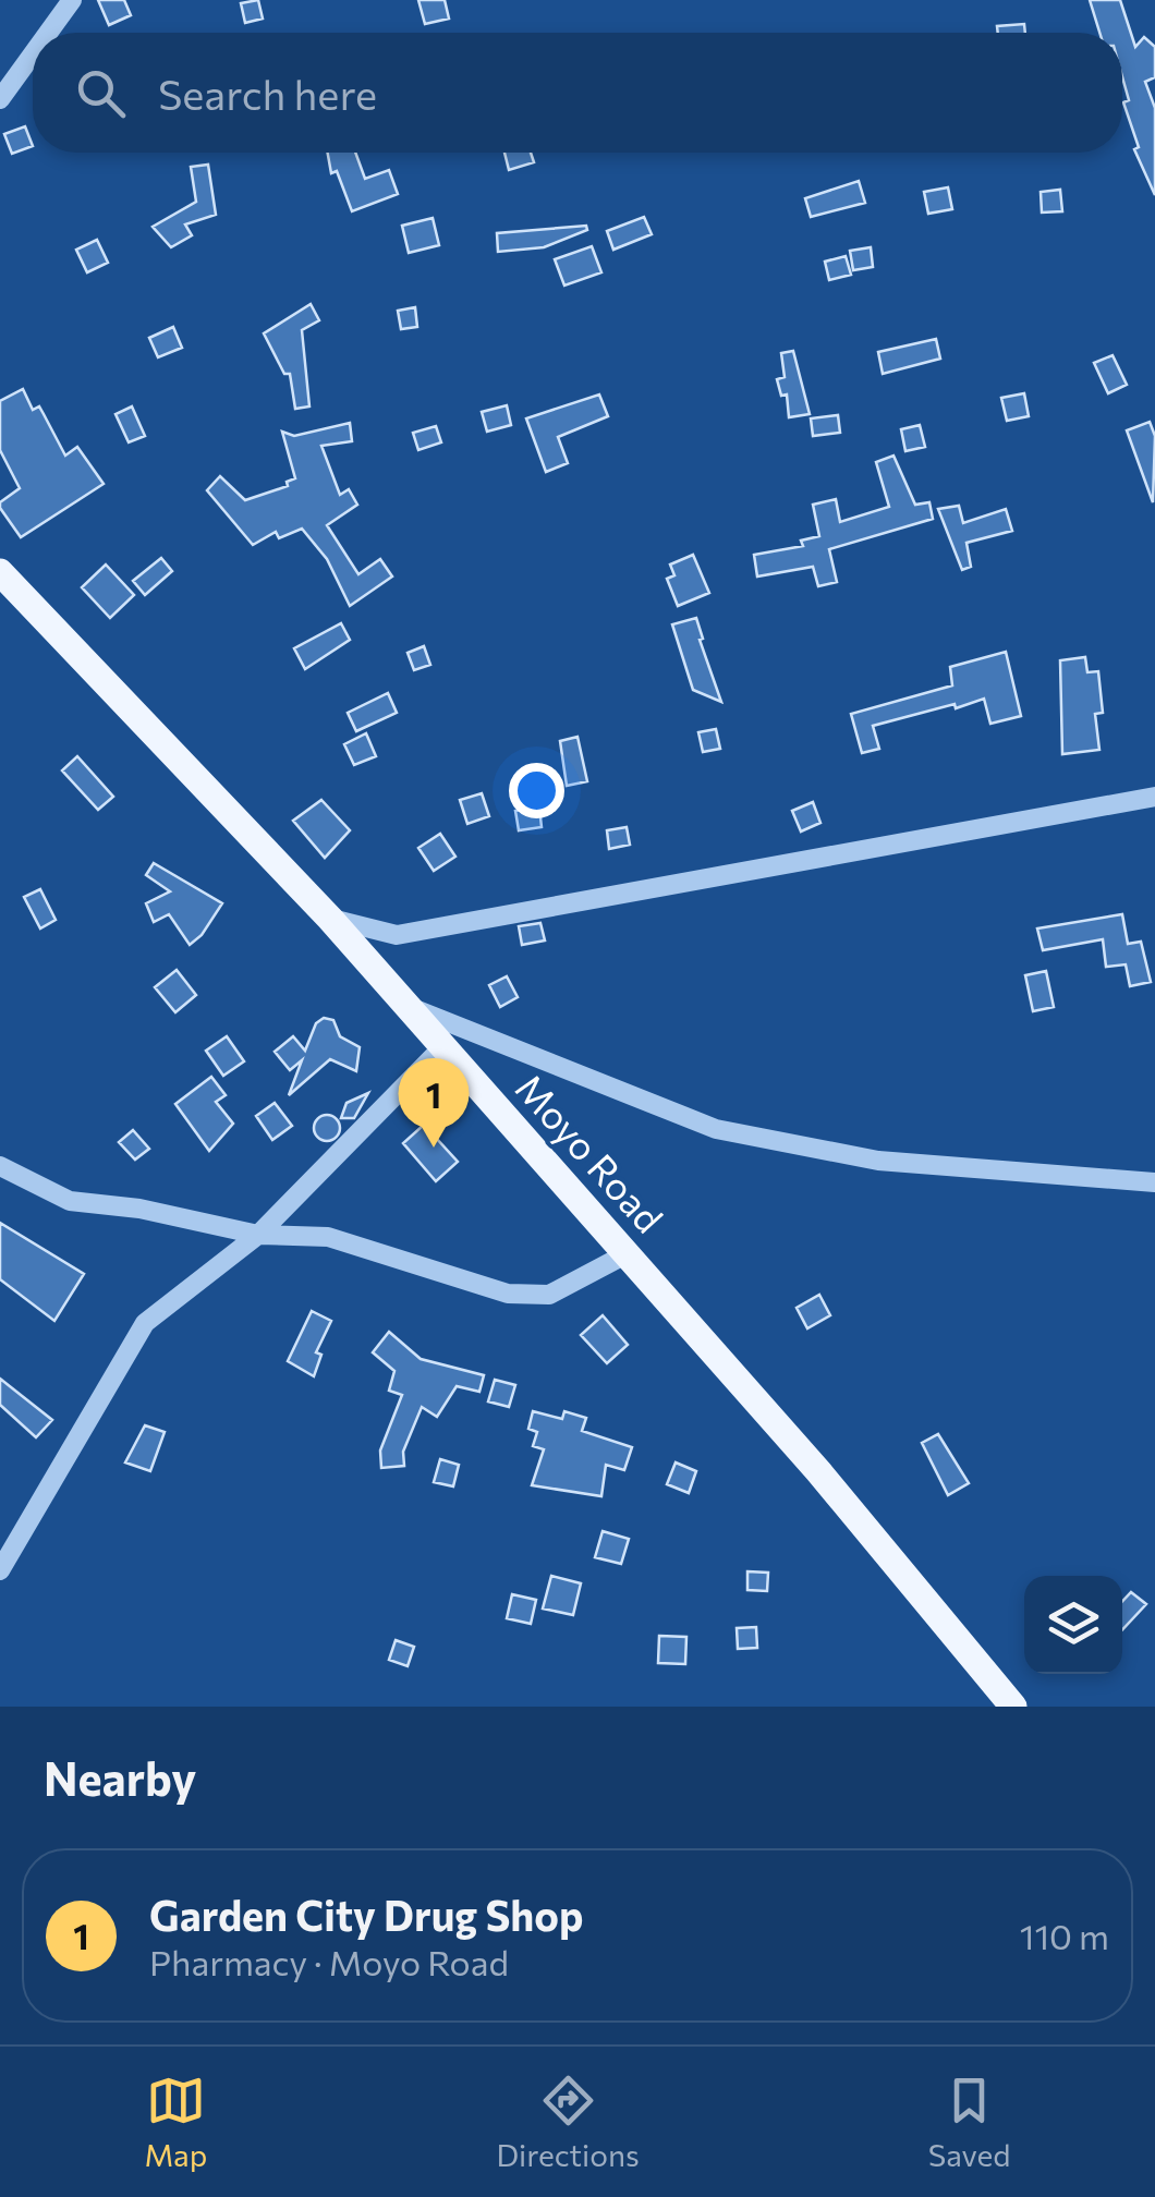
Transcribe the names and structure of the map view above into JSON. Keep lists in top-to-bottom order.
{
  "streets": {
    "main road": ["Moyo Road"]
  },
  "page": {
    "search": "Search here",
    "pins": "1",
    "heading": "Nearby",
    "list": [
      {
        "mark": "1",
        "name": "Garden City Drug Shop",
        "note": "Pharmacy · Moyo Road",
        "value": "110 m"
      }
    ],
    "nav": ["Map", "Directions", "Saved"]
  }
}
